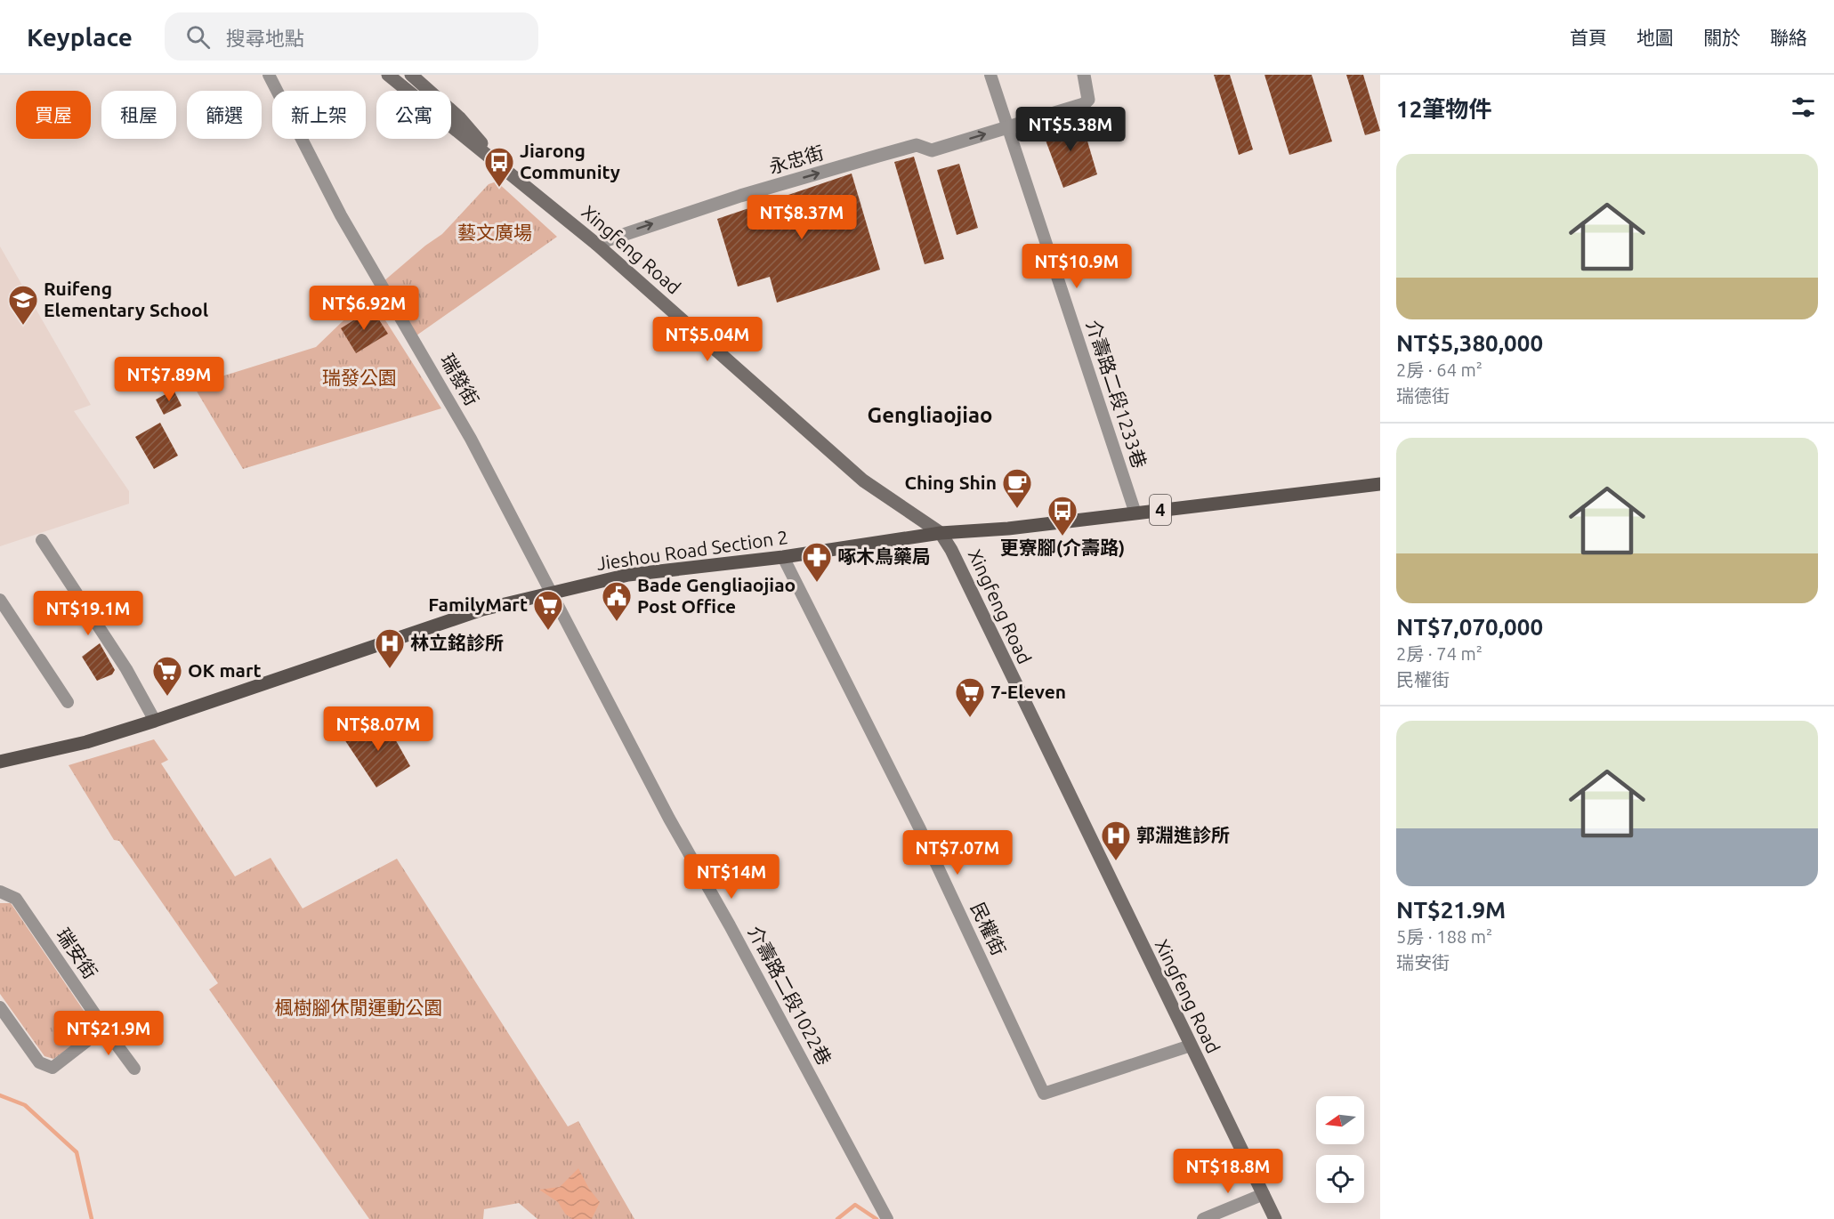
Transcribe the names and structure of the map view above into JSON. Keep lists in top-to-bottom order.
{
  "streets": {
    "main road": ["Xingfeng Road", "4", "Jieshou Road Section 2"],
    "street": [
      "永忠街",
      "瑞發街",
      "介壽路二段1233巷",
      "民權街",
      "瑞安街",
      "介壽路二段1022巷"
    ]
  },
  "crossings": [
    ["永忠街", "Xingfeng Road"],
    ["永忠街", "介壽路二段1233巷"],
    ["Xingfeng Road", "Jieshou Road Section 2"],
    ["Xingfeng Road", "民權街"],
    ["瑞發街", "Jieshou Road Section 2"],
    ["瑞發街", "介壽路二段1022巷"],
    ["介壽路二段1233巷", "Jieshou Road Section 2"],
    ["Jieshou Road Section 2", "民權街"],
    ["Jieshou Road Section 2", "介壽路二段1022巷"]
  ],
  "one_way": ["永忠街"],
  "districts": ["Gengliaojiao"],
  "parks": ["藝文廣場", "瑞發公園", "楓樹腳休閒運動公園"],
  "places": {
    "bus stop": ["Jiarong Community", "更寮腳(介壽路)"],
    "school or university": ["Ruifeng Elementary School"],
    "cafe": ["Ching Shin"],
    "pharmacy": ["啄木鳥藥局"],
    "public building": ["Bade Gengliaojiao Post Office"],
    "supermarket": ["FamilyMart", "OK mart", "7-Eleven"],
    "hospital": ["林立銘診所", "郭淵進診所"]
  },
  "north": "left",
  "page": {
    "header": "Keyplace",
    "search": "搜尋地點",
    "nav": [
      "首頁",
      "地圖",
      "關於",
      "聯絡"
    ],
    "heading": "12筆物件",
    "chip": [
      "買屋",
      "租屋",
      "篩選",
      "新上架",
      "公寓"
    ],
    "price": [
      "NT$5.38M",
      "NT$8.37M",
      "NT$10.9M",
      "NT$6.92M",
      "NT$5.04M",
      "NT$7.89M",
      "NT$19.1M",
      "NT$8.07M",
      "NT$7.07M",
      "NT$14M",
      "NT$21.9M",
      "NT$18.8M"
    ],
    "list": [
      {
        "name": "NT$5,380,000",
        "note": "2房 · 64 m² · 瑞德街"
      },
      {
        "name": "NT$7,070,000",
        "note": "2房 · 74 m² · 民權街"
      },
      {
        "name": "NT$21.9M",
        "note": "5房 · 188 m² · 瑞安街"
      }
    ]
  }
}
